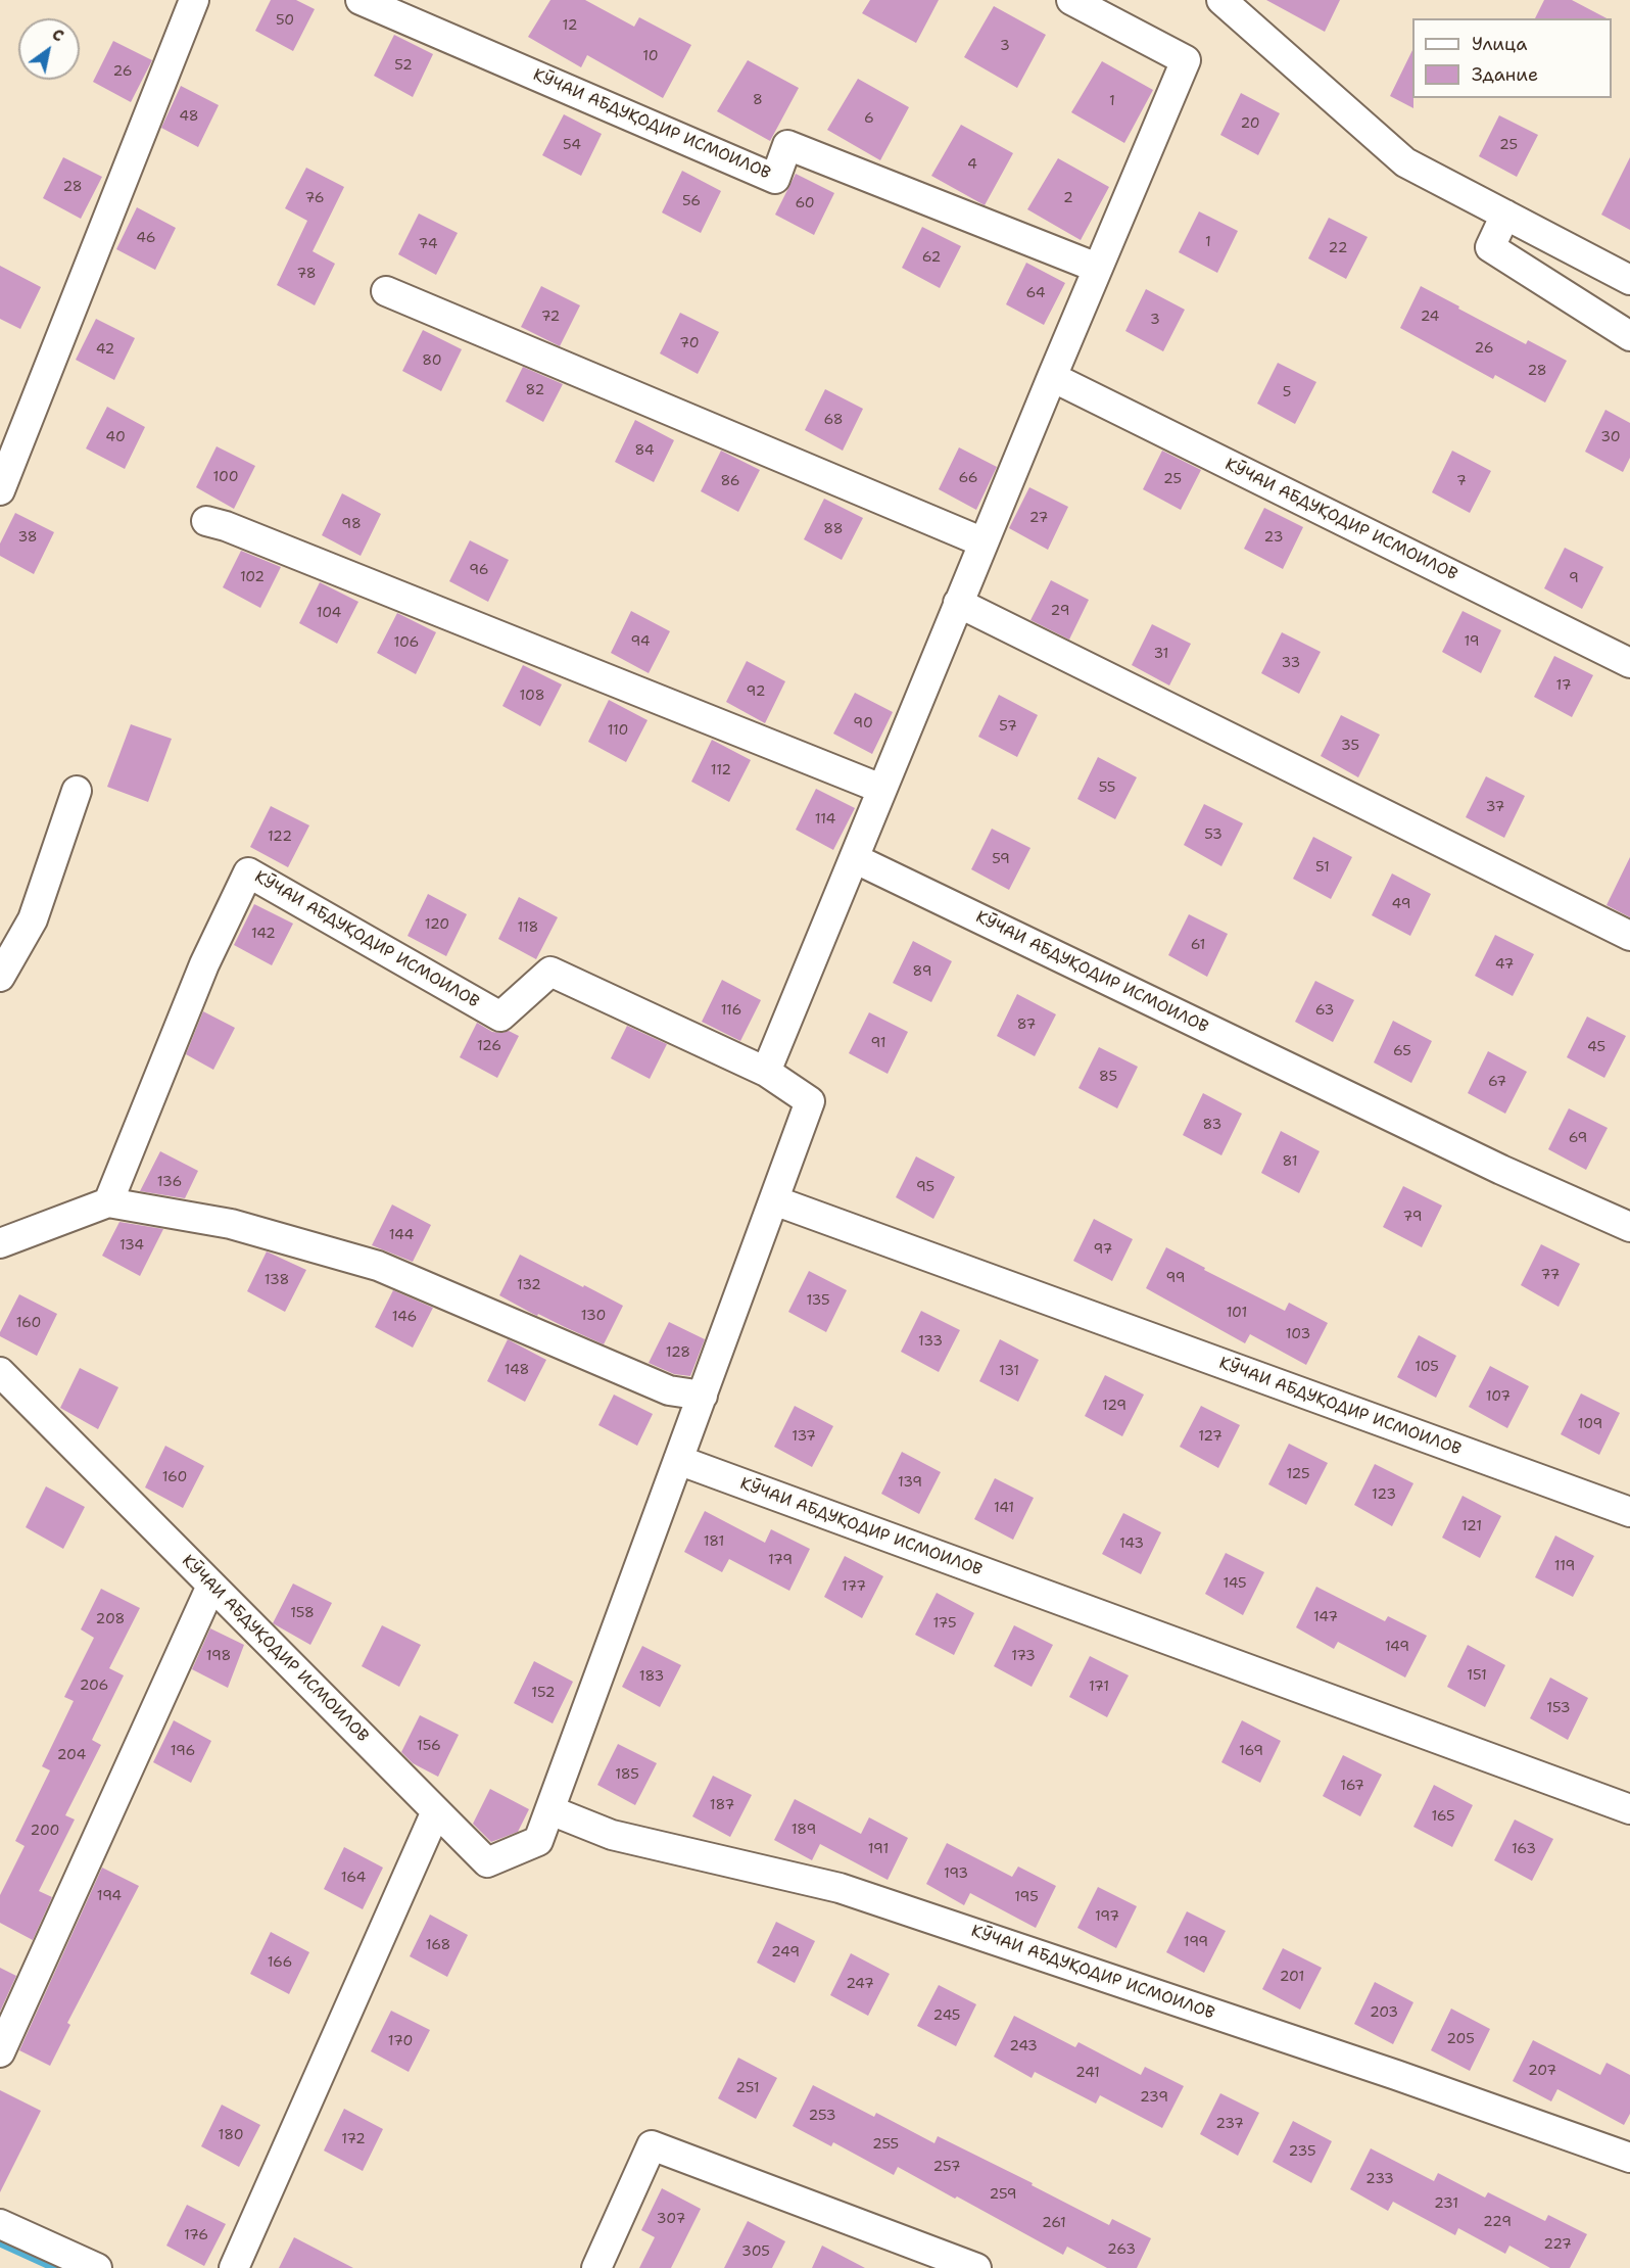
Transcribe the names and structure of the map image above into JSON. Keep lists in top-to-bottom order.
{
  "streets": {
    "street": ["КӮЧАИ АБДУҚОДИР ИСМОИЛОВ"]
  },
  "house_numbers": [
    "50",
    "12",
    "3",
    "10",
    "52",
    "26",
    "8",
    "1",
    "48",
    "6",
    "20",
    "54",
    "25",
    "4",
    "28",
    "76",
    "2",
    "56",
    "60",
    "46",
    "1",
    "74",
    "22",
    "62",
    "78",
    "64",
    "72",
    "24",
    "3",
    "70",
    "26",
    "42",
    "80",
    "28",
    "82",
    "5",
    "68",
    "40",
    "30",
    "84",
    "100",
    "66",
    "25",
    "86",
    "7",
    "27",
    "98",
    "88",
    "38",
    "23",
    "96",
    "102",
    "9",
    "29",
    "104",
    "94",
    "19",
    "106",
    "31",
    "33",
    "17",
    "92",
    "108",
    "90",
    "57",
    "110",
    "35",
    "112",
    "55",
    "37",
    "114",
    "53",
    "122",
    "59",
    "51",
    "49",
    "120",
    "118",
    "142",
    "61",
    "47",
    "89",
    "116",
    "63",
    "87",
    "91",
    "126",
    "45",
    "65",
    "85",
    "67",
    "83",
    "69",
    "81",
    "136",
    "95",
    "79",
    "144",
    "134",
    "97",
    "77",
    "99",
    "138",
    "132",
    "135",
    "101",
    "130",
    "146",
    "160",
    "103",
    "133",
    "128",
    "105",
    "148",
    "131",
    "107",
    "129",
    "109",
    "137",
    "127",
    "125",
    "160",
    "139",
    "123",
    "141",
    "121",
    "181",
    "143",
    "179",
    "119",
    "145",
    "177",
    "158",
    "147",
    "208",
    "175",
    "149",
    "198",
    "173",
    "151",
    "183",
    "206",
    "171",
    "152",
    "153",
    "156",
    "196",
    "169",
    "204",
    "185",
    "167",
    "187",
    "165",
    "189",
    "200",
    "191",
    "163",
    "193",
    "164",
    "194",
    "195",
    "197",
    "199",
    "168",
    "249",
    "166",
    "201",
    "247",
    "203",
    "245",
    "205",
    "170",
    "243",
    "207",
    "241",
    "251",
    "239",
    "253",
    "237",
    "180",
    "172",
    "255",
    "235",
    "257",
    "233",
    "259",
    "231",
    "307",
    "229",
    "261",
    "176",
    "227",
    "263",
    "305"
  ],
  "legend": ["Улица", "Здание"],
  "north": "top right"
}
